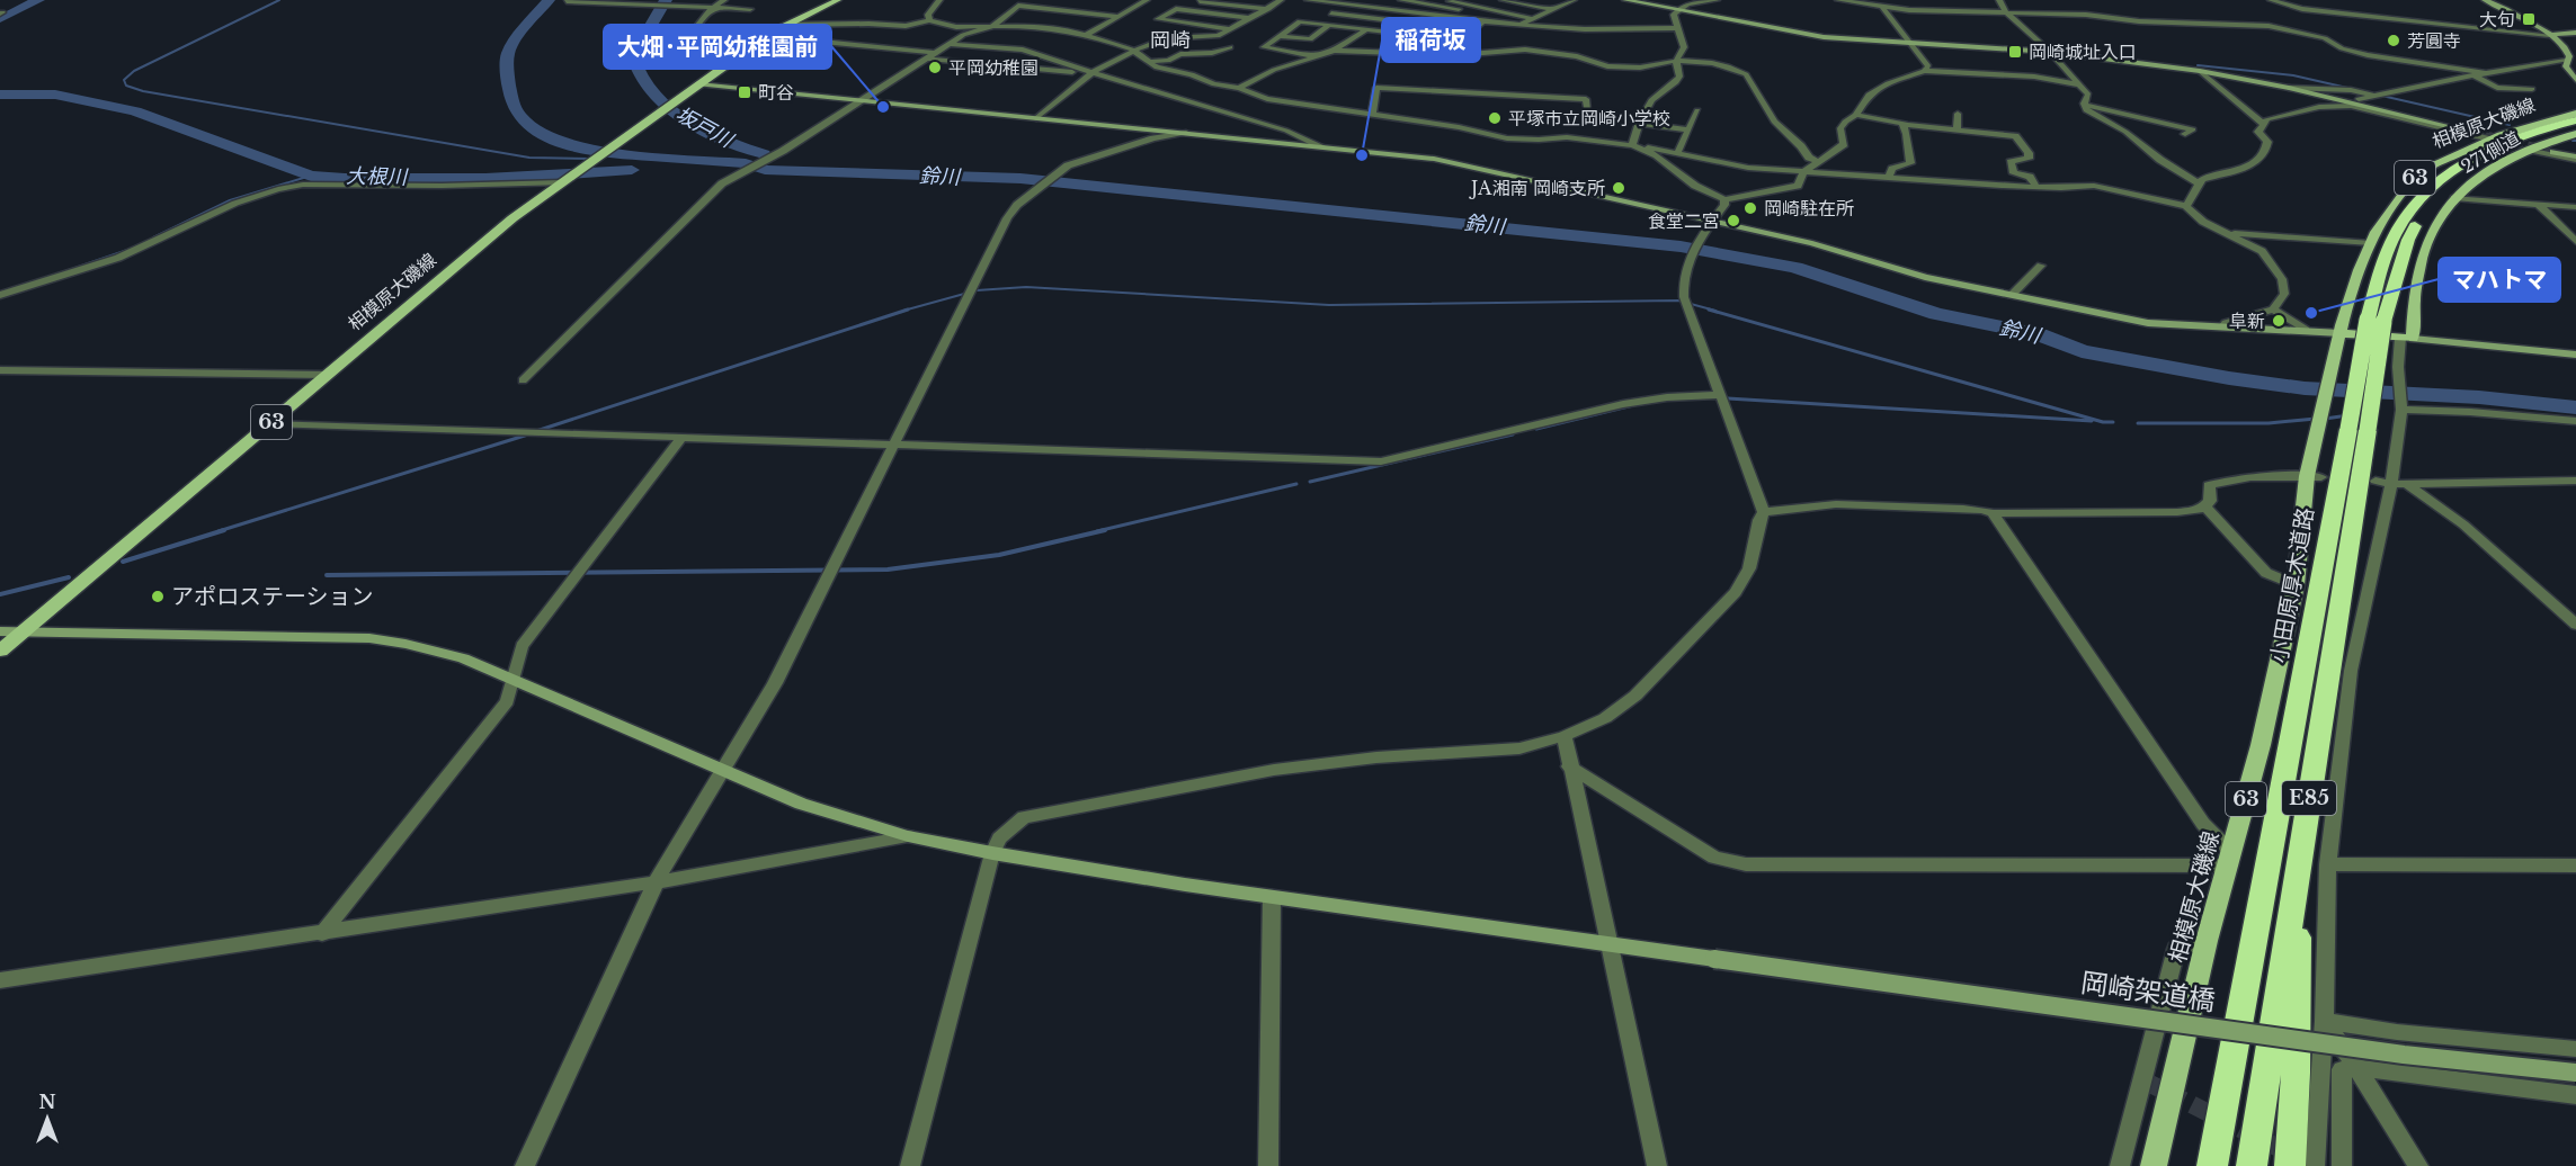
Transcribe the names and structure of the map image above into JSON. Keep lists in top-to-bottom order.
{
  "streets": {
    "highway": ["小田原厚木道路", "E85"],
    "main road": ["相模原大磯線", "271側道", "63"],
    "street": ["岡崎架道橋"]
  },
  "crossings": [
    ["相模原大磯線", "岡崎架道橋"]
  ],
  "districts": ["岡崎"],
  "water": ["坂戸川", "大根川", "鈴川"],
  "places": {
    "transit": ["大句", "岡崎城址入口", "町谷"],
    "other": [
      "芳圓寺",
      "平岡幼稚園",
      "大畑･平岡幼稚園前",
      "平塚市立岡崎小学校",
      "稲荷坂",
      "JA湘南 岡崎支所",
      "岡崎駐在所",
      "食堂二宮",
      "マハトマ",
      "阜新",
      "アポロステーション"
    ]
  },
  "north": "top"
}
